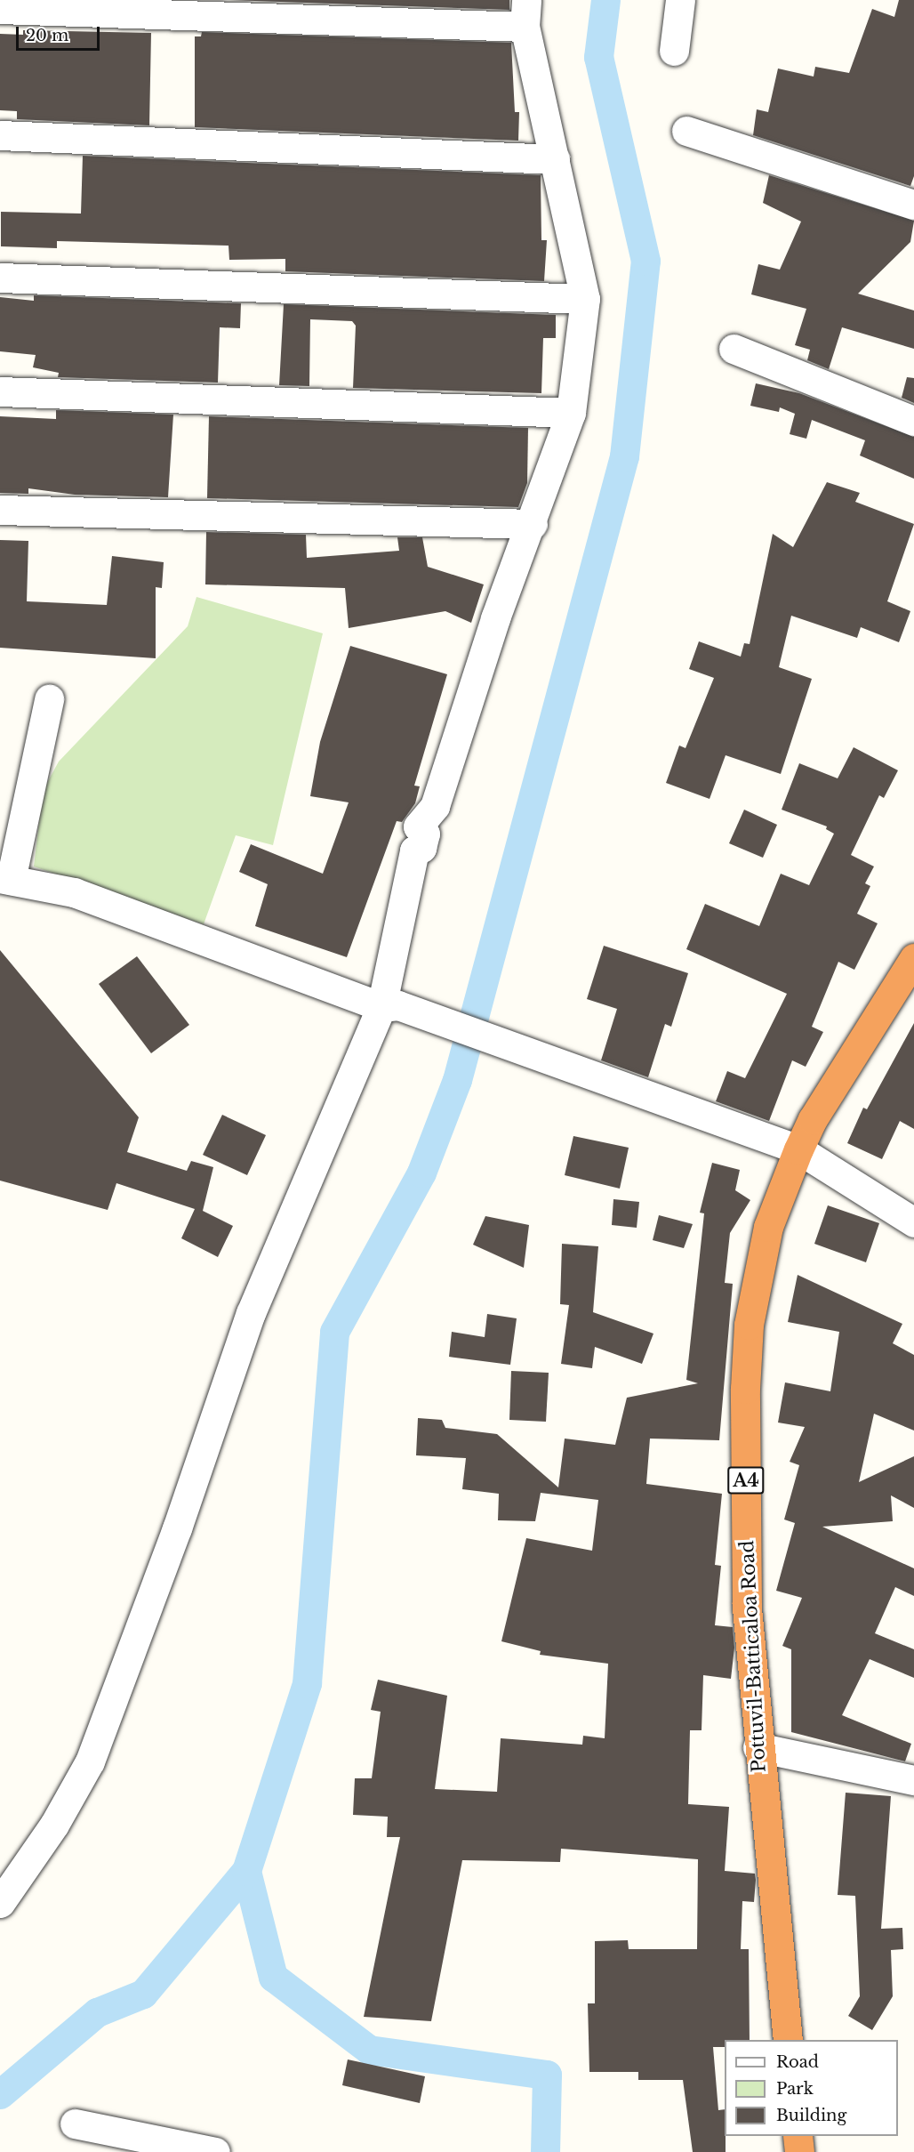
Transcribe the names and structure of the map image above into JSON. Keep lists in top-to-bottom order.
{
  "streets": {
    "highway": ["A4", "Pottuvil-Batticaloa Road"]
  },
  "legend": ["Road", "Park", "Building"],
  "scale_bar": "20 m"
}
